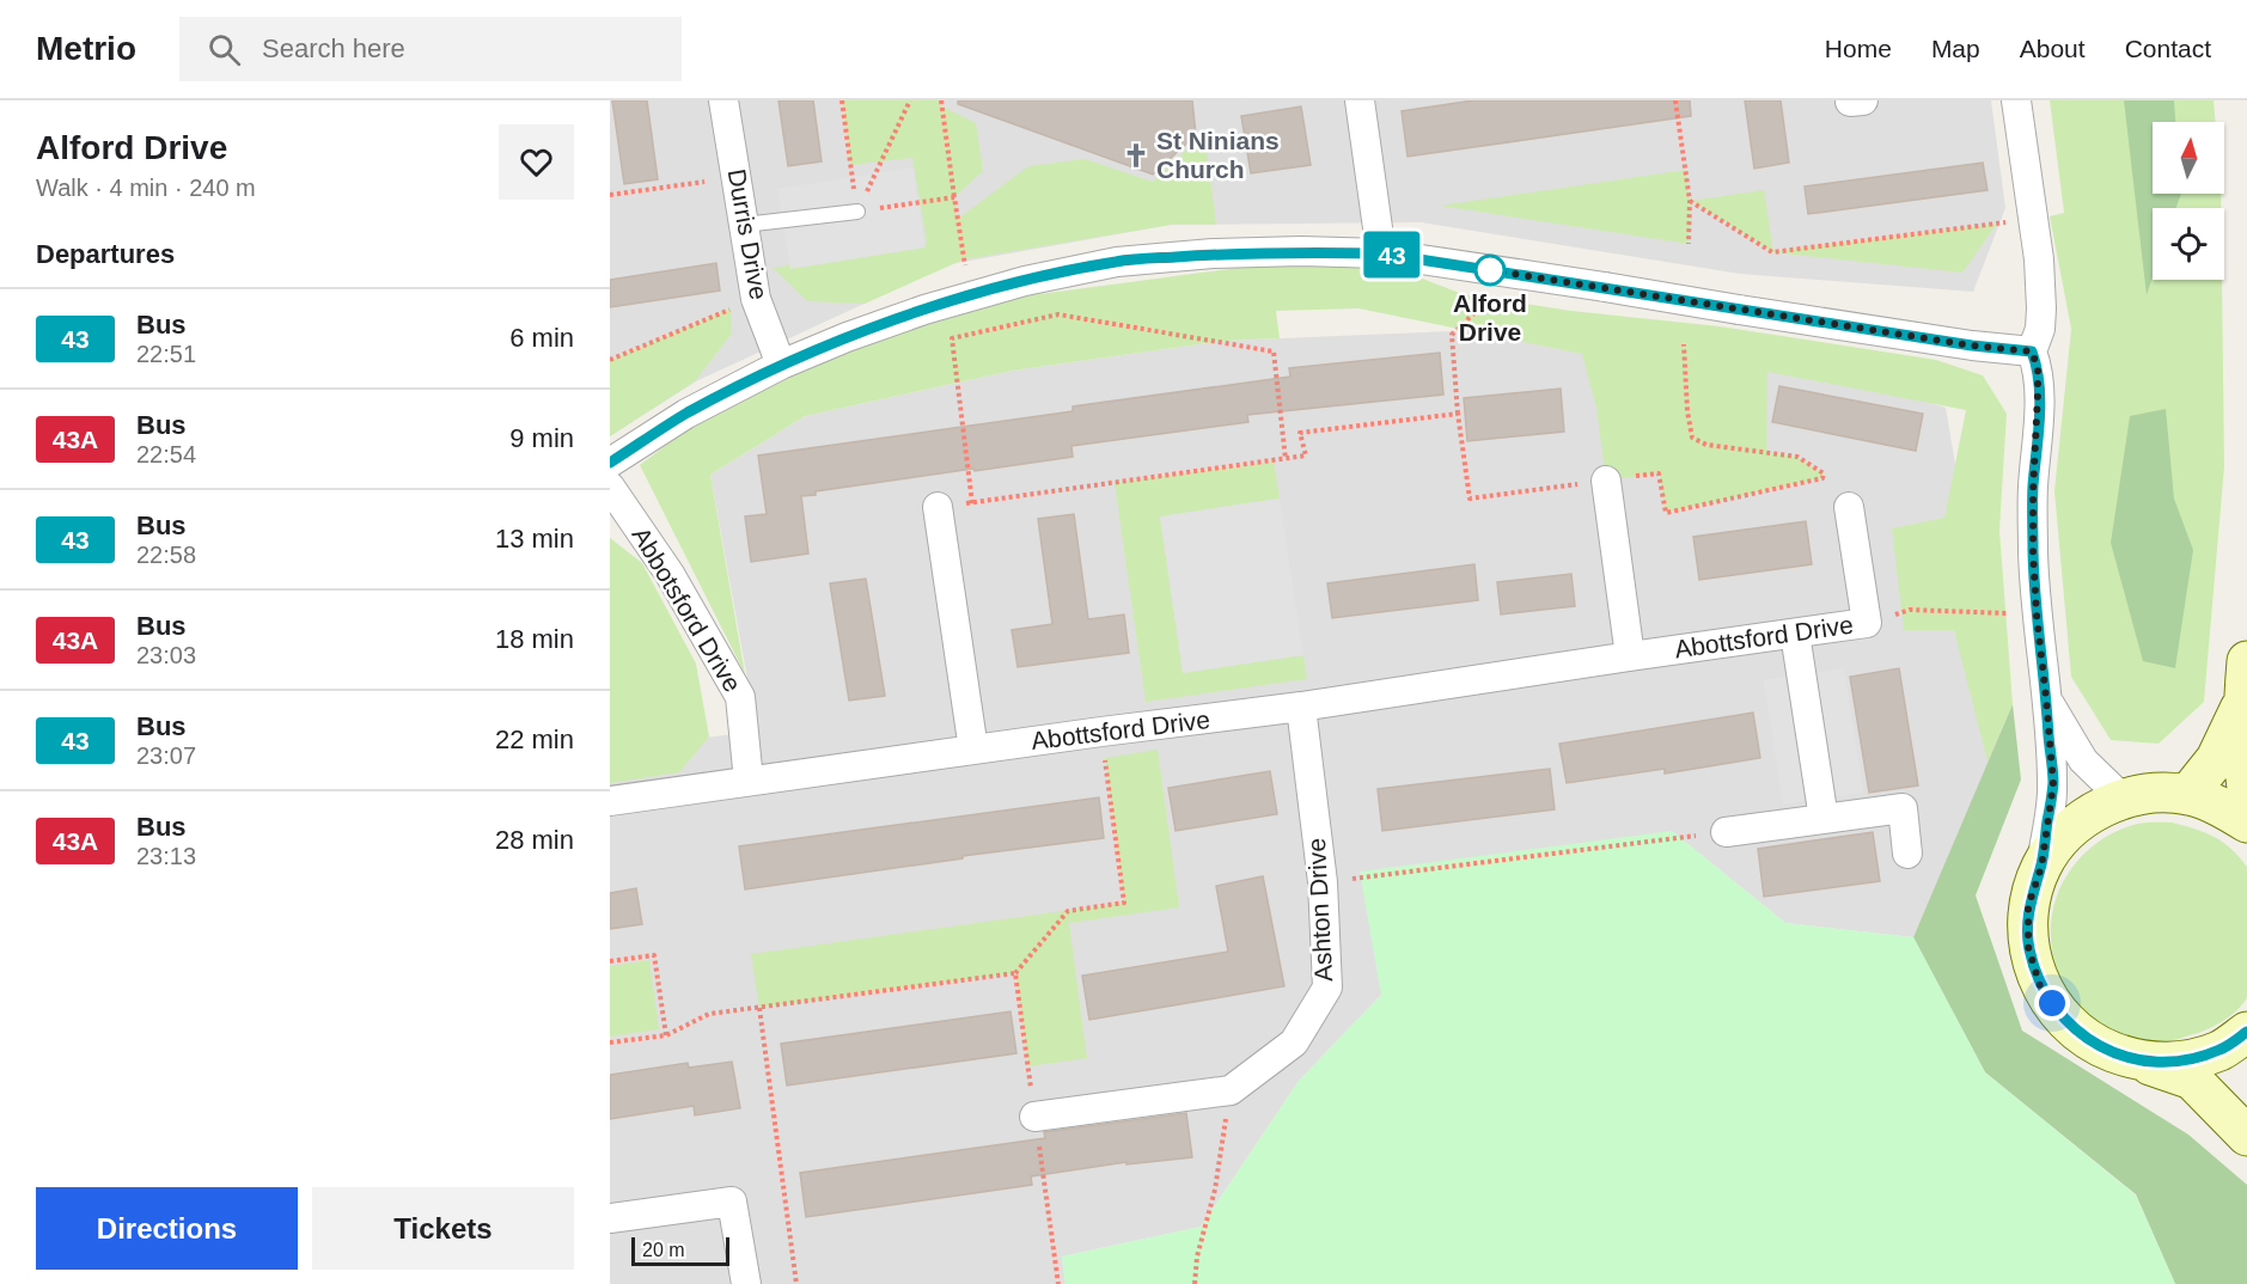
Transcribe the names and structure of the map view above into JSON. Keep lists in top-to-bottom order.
{
  "streets": {
    "street": [
      "Durris Drive",
      "Abbotsford Drive",
      "Abottsford Drive",
      "Ashton Drive"
    ]
  },
  "crossings": [
    ["Abbotsford Drive", "Abottsford Drive"],
    ["Abottsford Drive", "Ashton Drive"]
  ],
  "places": {
    "church": ["St Ninians Church"],
    "other": ["Alford Drive"]
  },
  "lines": ["bus line 43"],
  "scale_bar": "20 m",
  "north": "top",
  "page": {
    "header": "Metrio",
    "search": "Search here",
    "nav": [
      "Home",
      "Map",
      "About",
      "Contact"
    ],
    "heading": [
      ["Alford Drive", "Walk · 4 min · 240 m"],
      "Departures"
    ],
    "on_map": "43",
    "list": [
      {
        "mark": "43",
        "name": "Bus",
        "note": "22:51",
        "value": "6 min"
      },
      {
        "mark": "43A",
        "name": "Bus",
        "note": "22:54",
        "value": "9 min"
      },
      {
        "mark": "43",
        "name": "Bus",
        "note": "22:58",
        "value": "13 min"
      },
      {
        "mark": "43A",
        "name": "Bus",
        "note": "23:03",
        "value": "18 min"
      },
      {
        "mark": "43",
        "name": "Bus",
        "note": "23:07",
        "value": "22 min"
      },
      {
        "mark": "43A",
        "name": "Bus",
        "note": "23:13",
        "value": "28 min"
      }
    ],
    "buttons": ["Directions", "Tickets"],
    "scale": "20 m"
  }
}
